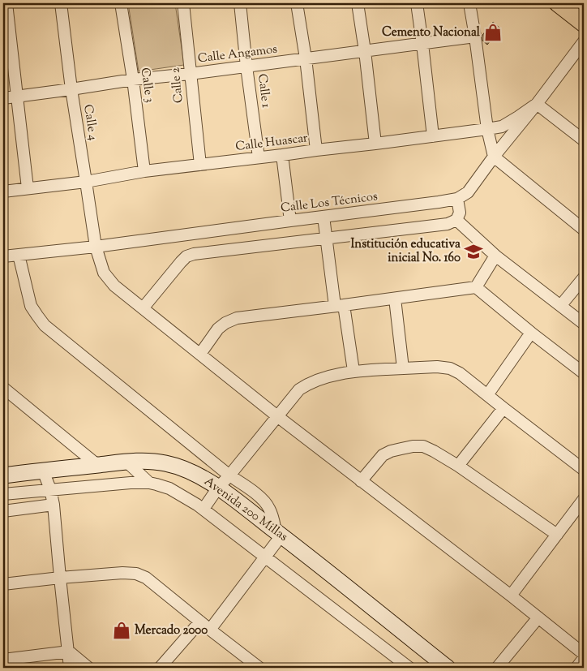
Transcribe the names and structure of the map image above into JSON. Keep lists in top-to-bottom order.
{
  "streets": {
    "main road": ["Avenida 200 Millas"],
    "street": [
      "Calle Angamos",
      "Calle 3",
      "Calle 2",
      "Calle 1",
      "Calle 4",
      "Calle Huascar",
      "Calle Los Técnicos"
    ]
  },
  "crossings": [
    ["Calle Angamos", "Calle 3"],
    ["Calle Angamos", "Calle 2"],
    ["Calle Angamos", "Calle 1"],
    ["Calle Angamos", "Calle 4"],
    ["Calle 3", "Calle Huascar"],
    ["Calle 2", "Calle Huascar"],
    ["Calle 1", "Calle Huascar"],
    ["Calle 4", "Calle Huascar"],
    ["Calle 4", "Calle Los Técnicos"]
  ],
  "places": {
    "shop": ["Cemento Nacional", "Mercado 2000"],
    "school or university": ["Institución educativa inicial No. 160"]
  }
}
